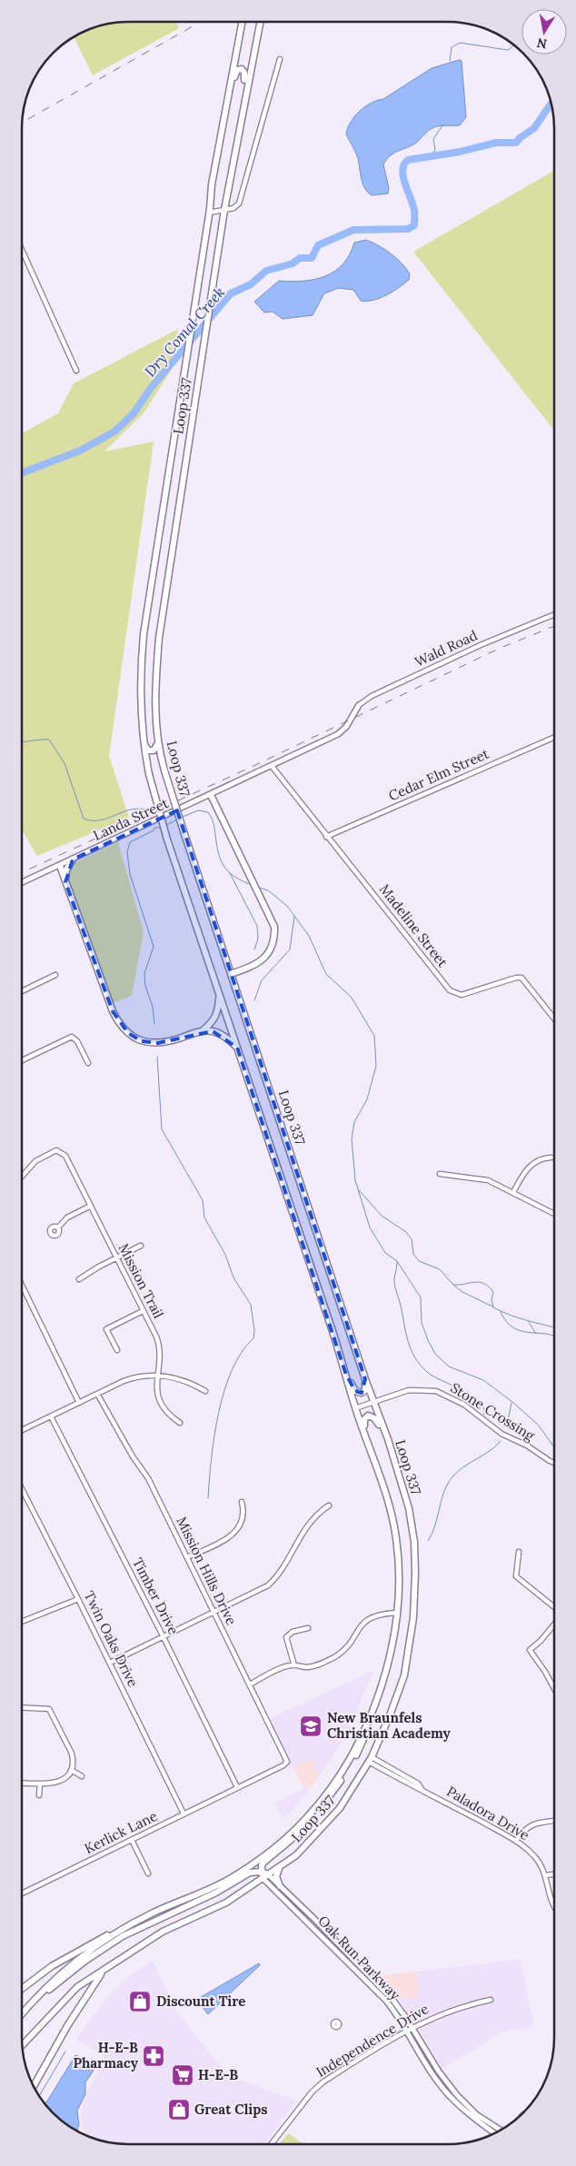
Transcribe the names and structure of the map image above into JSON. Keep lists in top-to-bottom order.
{
  "streets": {
    "main road": ["Loop 337"],
    "street": [
      "Wald Road",
      "Cedar Elm Street",
      "Landa Street",
      "Madeline Street",
      "Mission Trail",
      "Stone Crossing",
      "Mission Hills Drive",
      "Timber Drive",
      "Twin Oaks Drive",
      "Paladora Drive",
      "Kerlick Lane",
      "Oak Run Parkway",
      "Independence Drive"
    ]
  },
  "crossings": [
    ["Loop 337", "Stone Crossing"],
    ["Loop 337", "Paladora Drive"],
    ["Loop 337", "Oak Run Parkway"],
    ["Wald Road", "Landa Street"],
    ["Cedar Elm Street", "Madeline Street"],
    ["Landa Street", "Madeline Street"],
    ["Mission Hills Drive", "Kerlick Lane"],
    ["Timber Drive", "Kerlick Lane"],
    ["Twin Oaks Drive", "Kerlick Lane"],
    ["Oak Run Parkway", "Independence Drive"]
  ],
  "water": ["Dry Comal Creek"],
  "places": {
    "school or university": ["New Braunfels Christian Academy"],
    "shop": ["Discount Tire", "Great Clips"],
    "pharmacy": ["H-E-B Pharmacy"],
    "supermarket": ["H-E-B"]
  },
  "north": "bottom"
}
